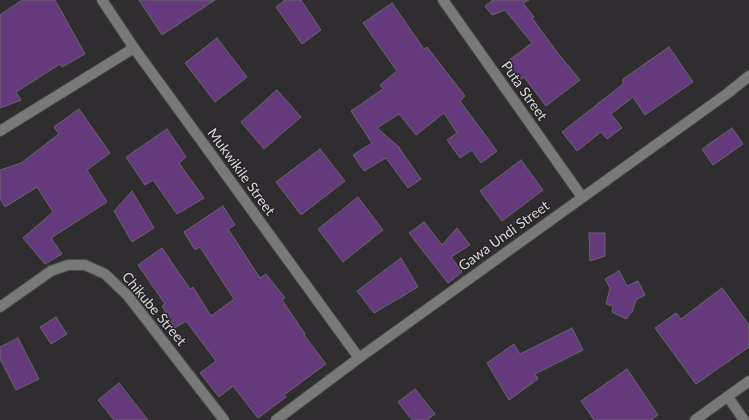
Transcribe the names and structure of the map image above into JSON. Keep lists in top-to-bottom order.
{
  "streets": {
    "street": [
      "Puta Street",
      "Mukwikile Street",
      "Gawa Undi Street",
      "Chikube Street"
    ]
  },
  "crossings": [
    ["Puta Street", "Gawa Undi Street"],
    ["Mukwikile Street", "Gawa Undi Street"]
  ]
}
